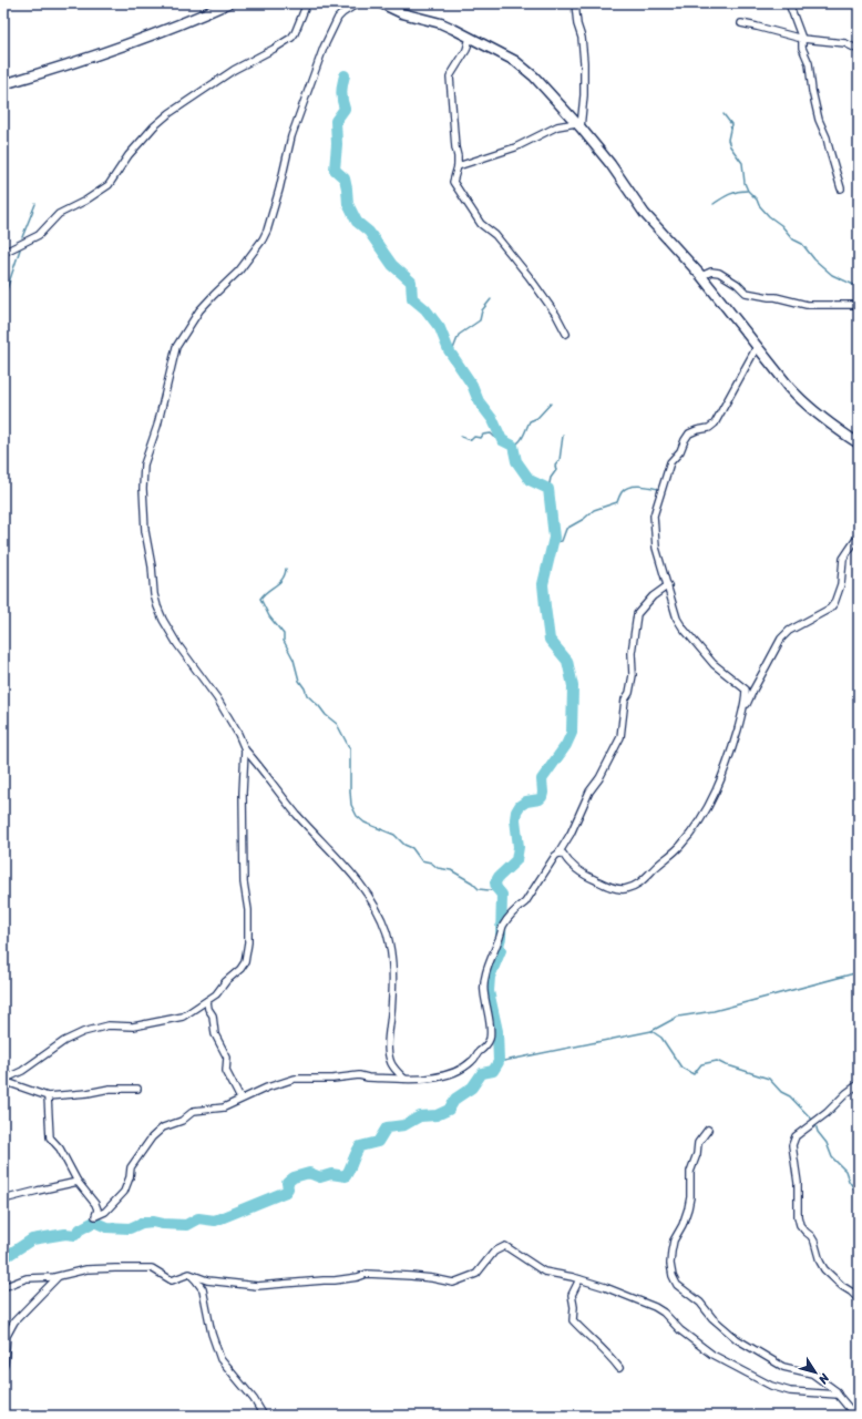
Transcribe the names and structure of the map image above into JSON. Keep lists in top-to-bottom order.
{
  "north": "bottom right"
}
